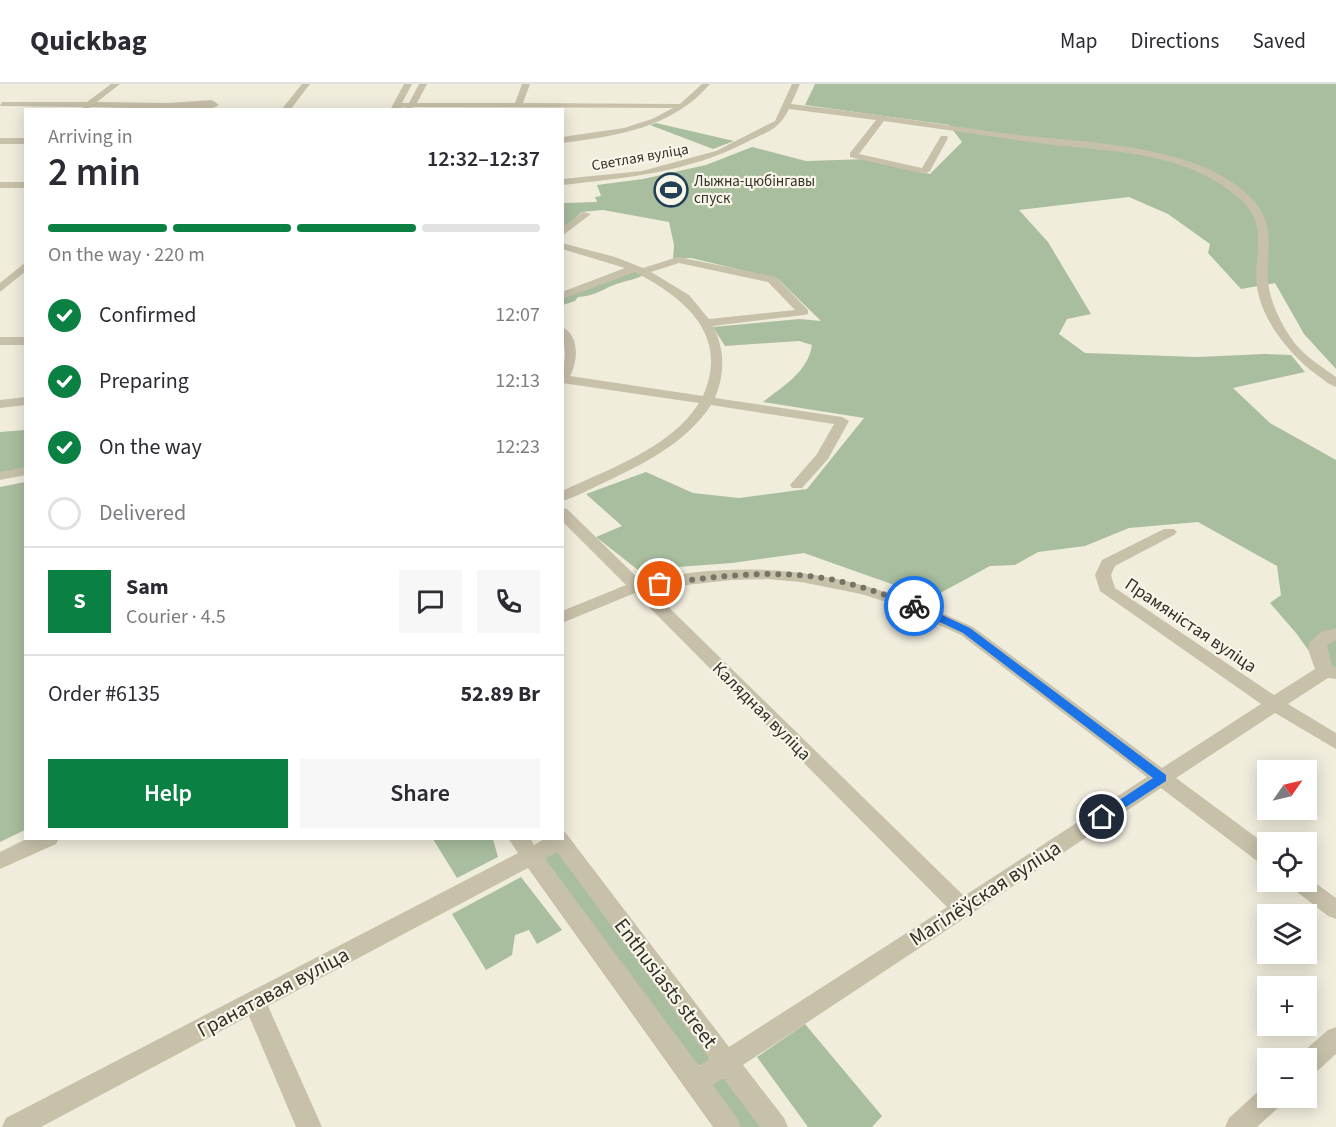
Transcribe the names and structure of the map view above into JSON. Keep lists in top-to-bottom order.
{
  "streets": {
    "street": [
      "Светлая вуліца",
      "Прамяністая вуліца",
      "Калядная вуліца",
      "Магілёўская вуліца",
      "Enthusiasts street",
      "Гранатавая вуліца"
    ]
  },
  "crossings": [
    ["Прамяністая вуліца", "Магілёўская вуліца"],
    ["Калядная вуліца", "Магілёўская вуліца"],
    ["Магілёўская вуліца", "Enthusiasts street"],
    ["Enthusiasts street", "Гранатавая вуліца"]
  ],
  "places": {
    "sports": ["Лыжна-цюбінгавы спуск"]
  },
  "north": "top right",
  "page": {
    "header": "Quickbag",
    "nav": ["Map", "Directions", "Saved"],
    "heading": ["2 min", "Arriving in", "12:32–12:37"],
    "panel": [
      "Sam",
      "Courier · 4.5",
      "Order #6135",
      "52.89 Br"
    ],
    "bar": "On the way · 220 m",
    "list": [
      ["Confirmed", "12:07"],
      ["Preparing", "12:13"],
      ["On the way", "12:23"],
      "Delivered"
    ],
    "round": "S",
    "buttons": ["Help", "Share"],
    "map_buttons": ["+", "−"]
  }
}
